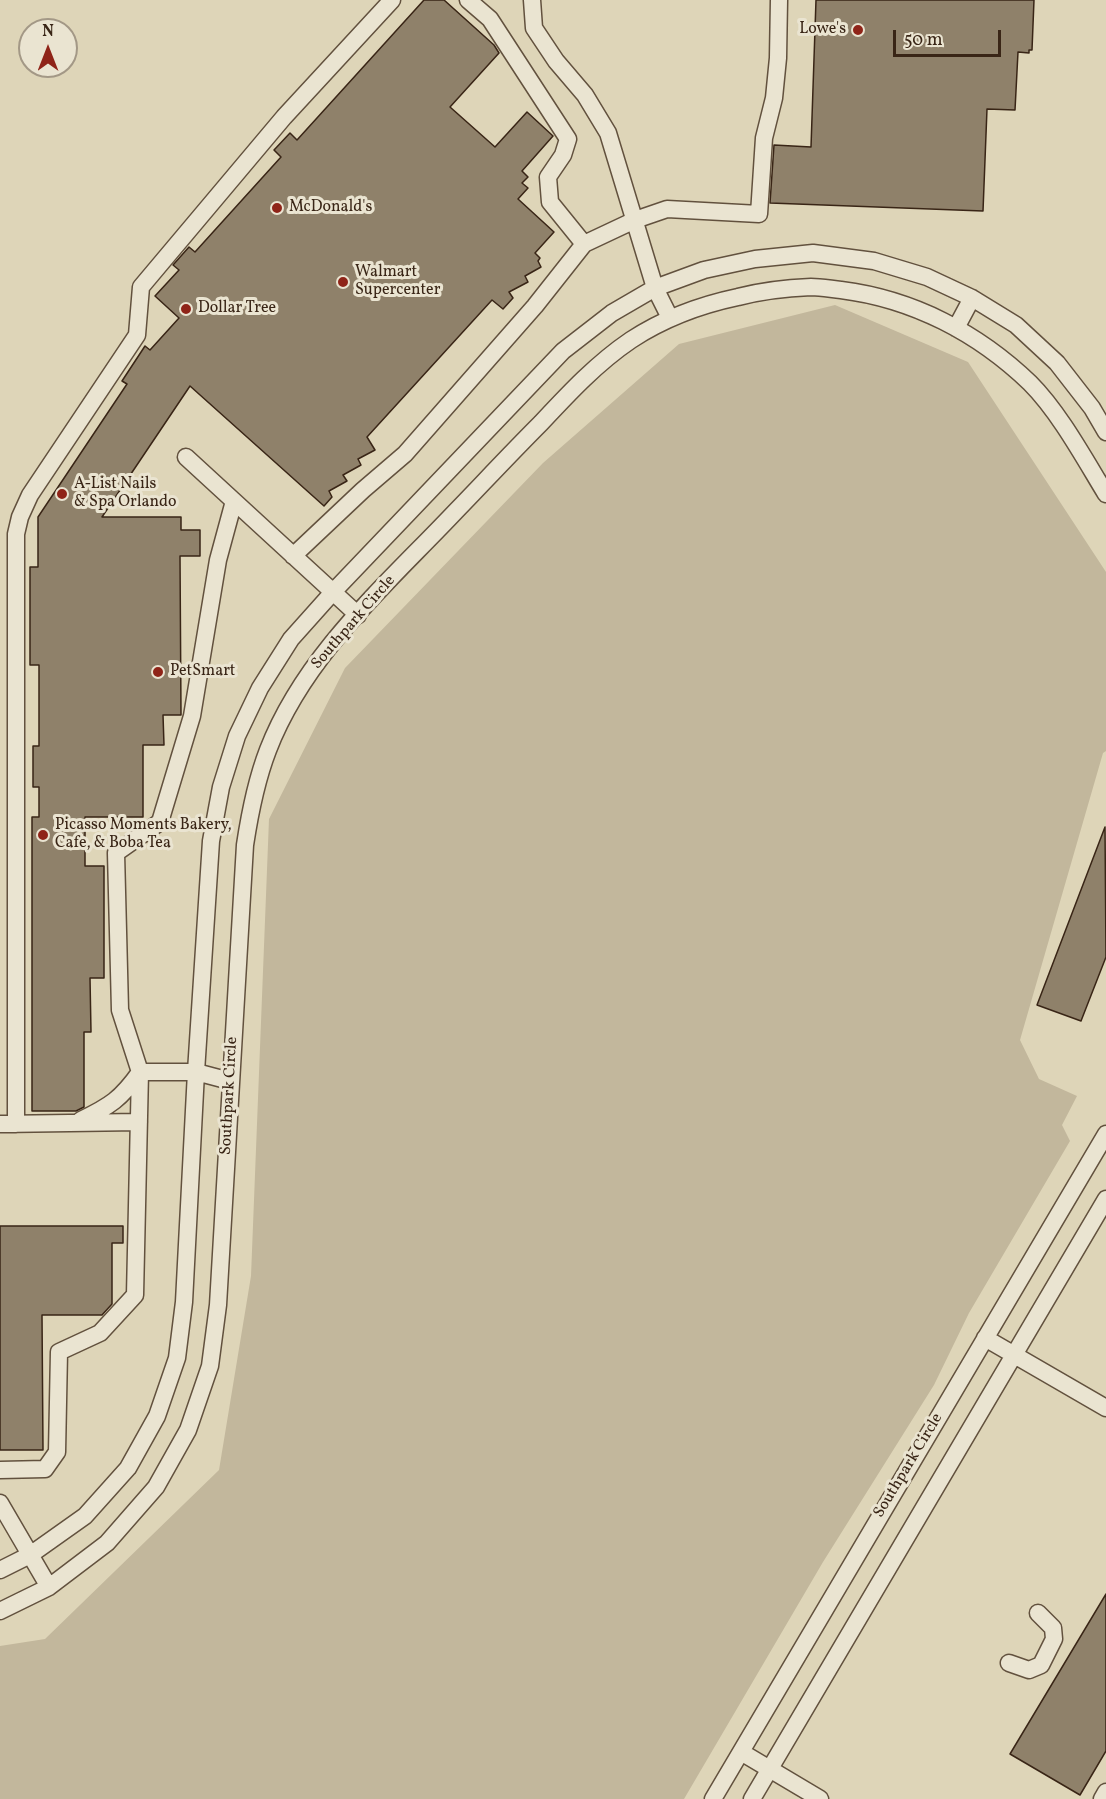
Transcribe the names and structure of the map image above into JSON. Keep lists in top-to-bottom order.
{
  "streets": {
    "street": ["Southpark Circle"]
  },
  "places": [
    "Lowe's",
    "McDonald's",
    "Walmart Supercenter",
    "Dollar Tree",
    "A-List Nails & Spa Orlando",
    "PetSmart",
    "Picasso Moments Bakery, Cafe, & Boba Tea"
  ],
  "scale_bar": "50 m",
  "north": "top"
}
